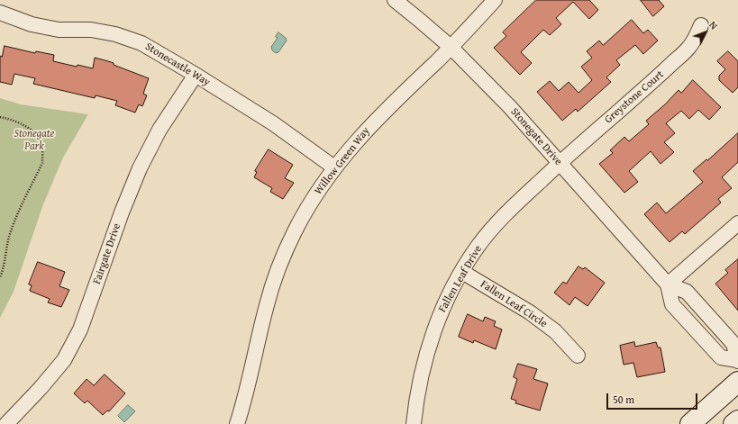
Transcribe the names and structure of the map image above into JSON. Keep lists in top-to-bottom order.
{
  "streets": {
    "street": [
      "Stonecastle Way",
      "Greystone Court",
      "Stonegate Drive",
      "Willow Green Way",
      "Fairgate Drive",
      "Fallen Leaf Drive",
      "Fallen Leaf Circle"
    ]
  },
  "crossings": [
    ["Stonecastle Way", "Willow Green Way"],
    ["Stonecastle Way", "Fairgate Drive"],
    ["Greystone Court", "Stonegate Drive"],
    ["Greystone Court", "Fallen Leaf Drive"],
    ["Stonegate Drive", "Willow Green Way"],
    ["Stonegate Drive", "Fallen Leaf Drive"],
    ["Fallen Leaf Drive", "Fallen Leaf Circle"]
  ],
  "parks": ["Stonegate Park"],
  "scale_bar": "50 m",
  "north": "top right"
}
